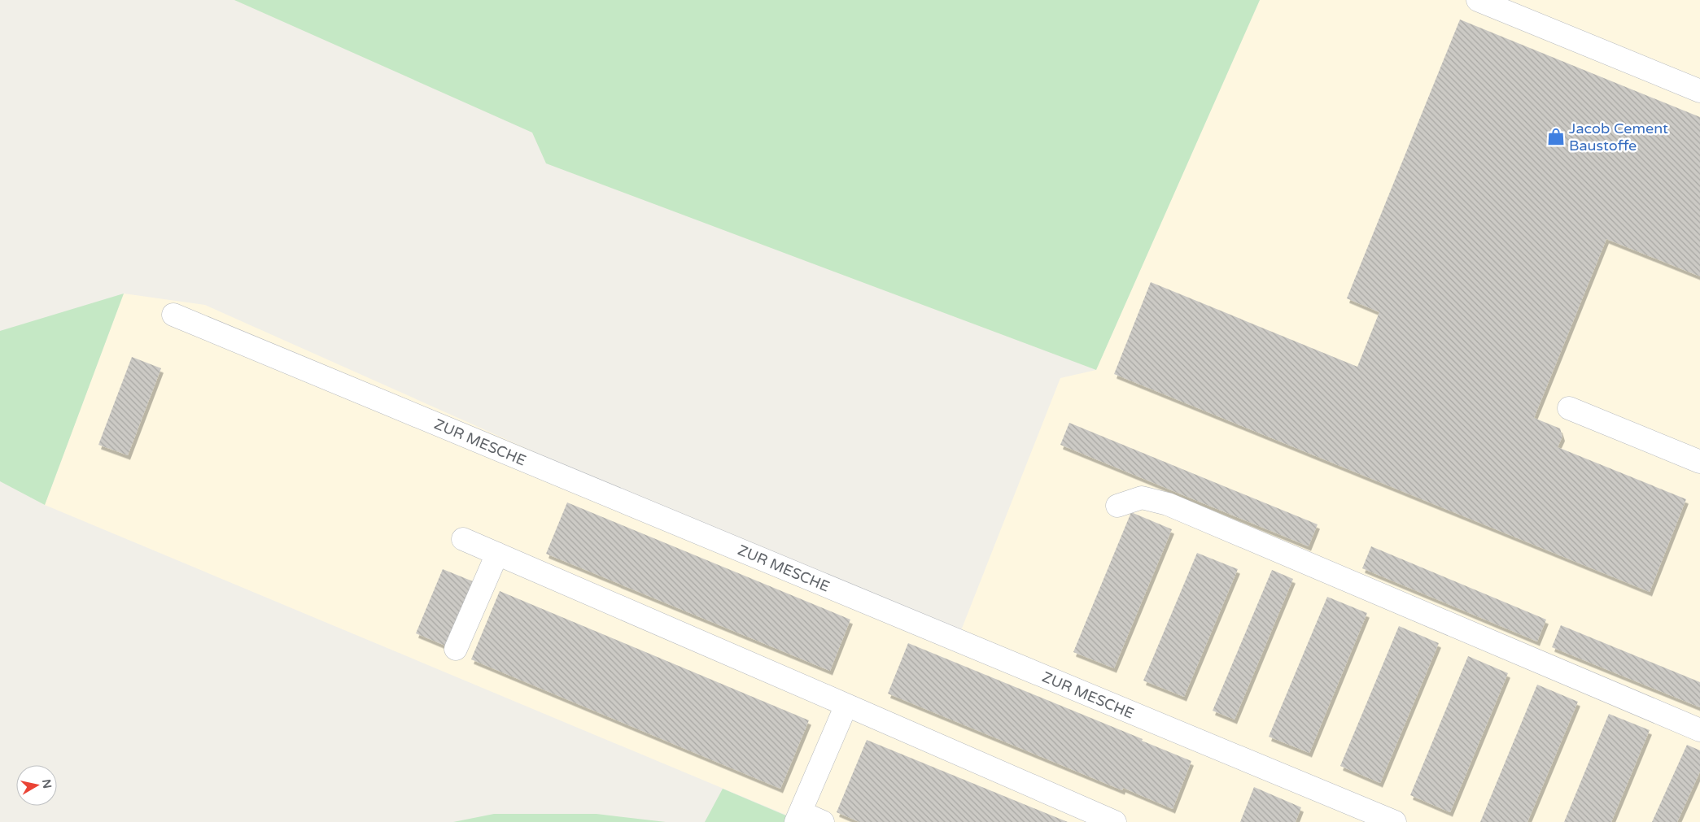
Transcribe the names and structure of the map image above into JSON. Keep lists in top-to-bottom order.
{
  "streets": {
    "lane": ["ZUR MESCHE"]
  },
  "places": {
    "shop": ["Jacob Cement Baustoffe"]
  },
  "north": "right"
}
